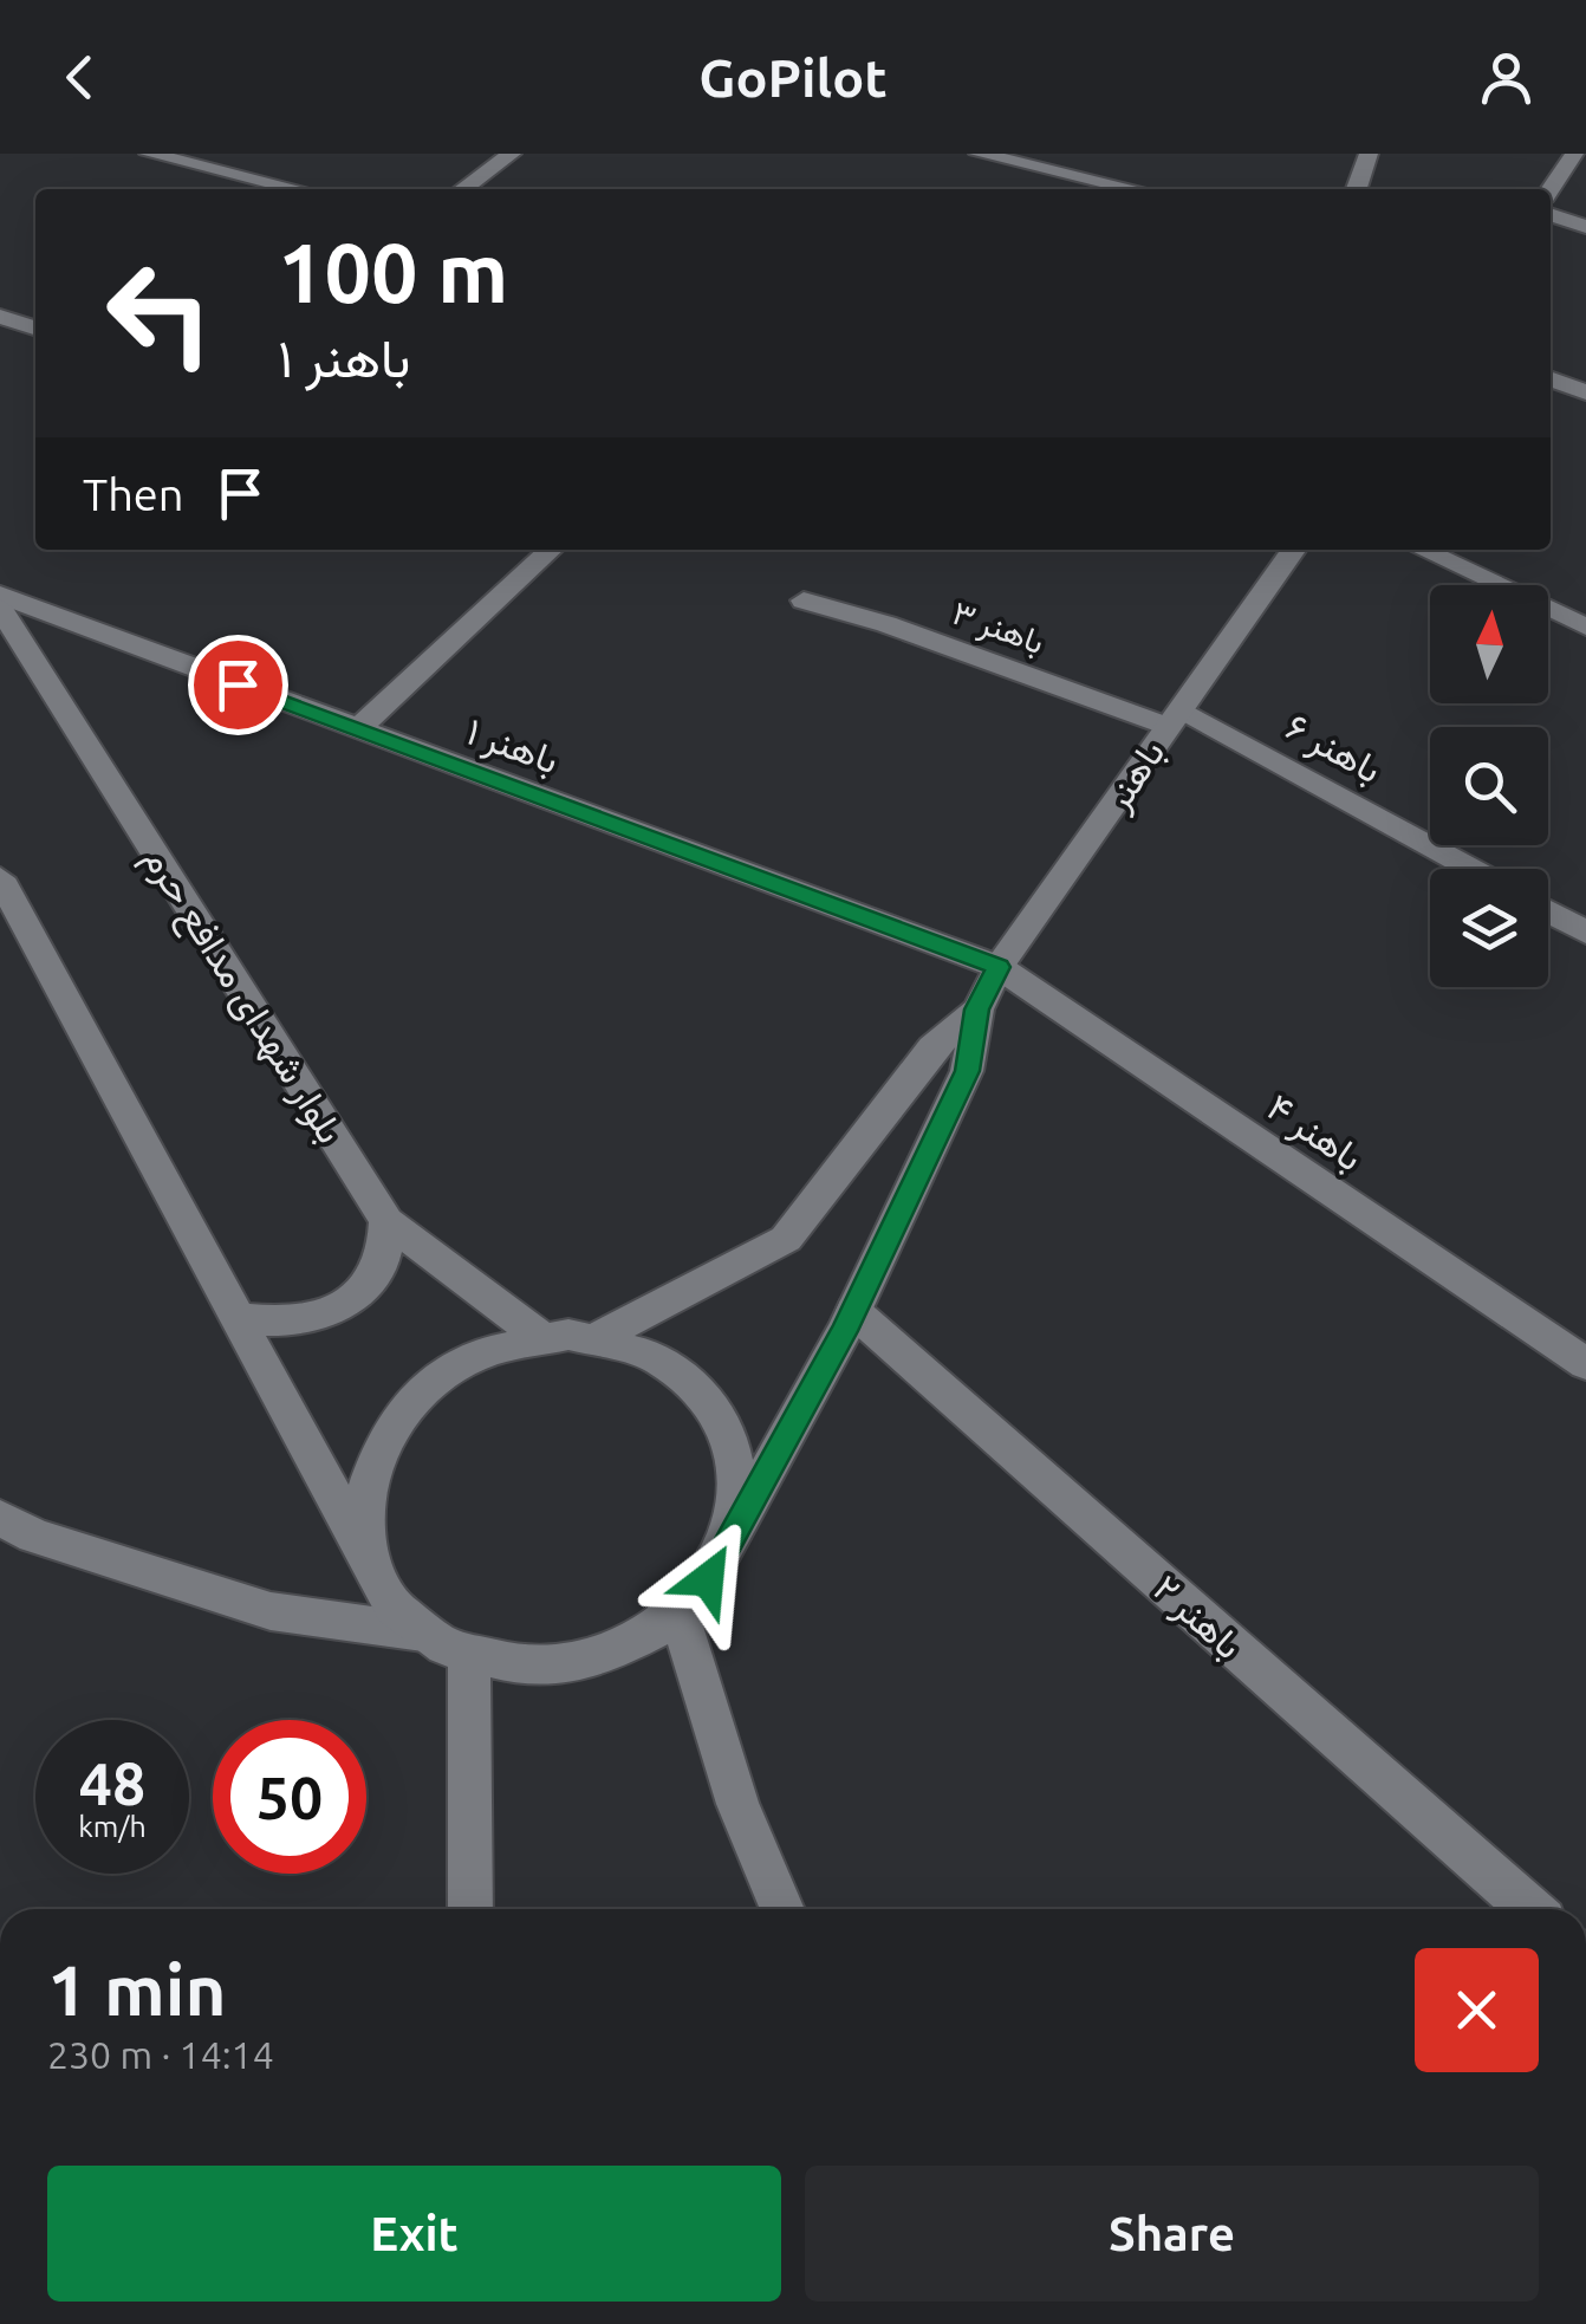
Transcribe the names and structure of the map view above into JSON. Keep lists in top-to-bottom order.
{
  "streets": {
    "main road": [
      "باهنر ۳",
      "باهنر ۱",
      "باهنر ۶",
      "باهنر",
      "بلوار شهدای مدافع حرم",
      "باهنر ۴",
      "باهنر ۲"
    ]
  },
  "crossings": [
    ["باهنر ۳", "باهنر ۶"],
    ["باهنر ۳", "باهنر"],
    ["باهنر ۱", "باهنر"],
    ["باهنر ۱", "باهنر ۴"],
    ["باهنر ۶", "باهنر"],
    ["باهنر", "بلوار شهدای مدافع حرم"],
    ["باهنر", "باهنر ۴"],
    ["باهنر", "باهنر ۲"]
  ],
  "north": "top",
  "page": {
    "header": "GoPilot",
    "turn": ["100 m", "باهنر ۱"],
    "then": "Then",
    "speed": "48 km/h",
    "limit": "50",
    "heading": ["1 min", "230 m · 14:14"],
    "buttons": ["Exit", "Share"]
  }
}
